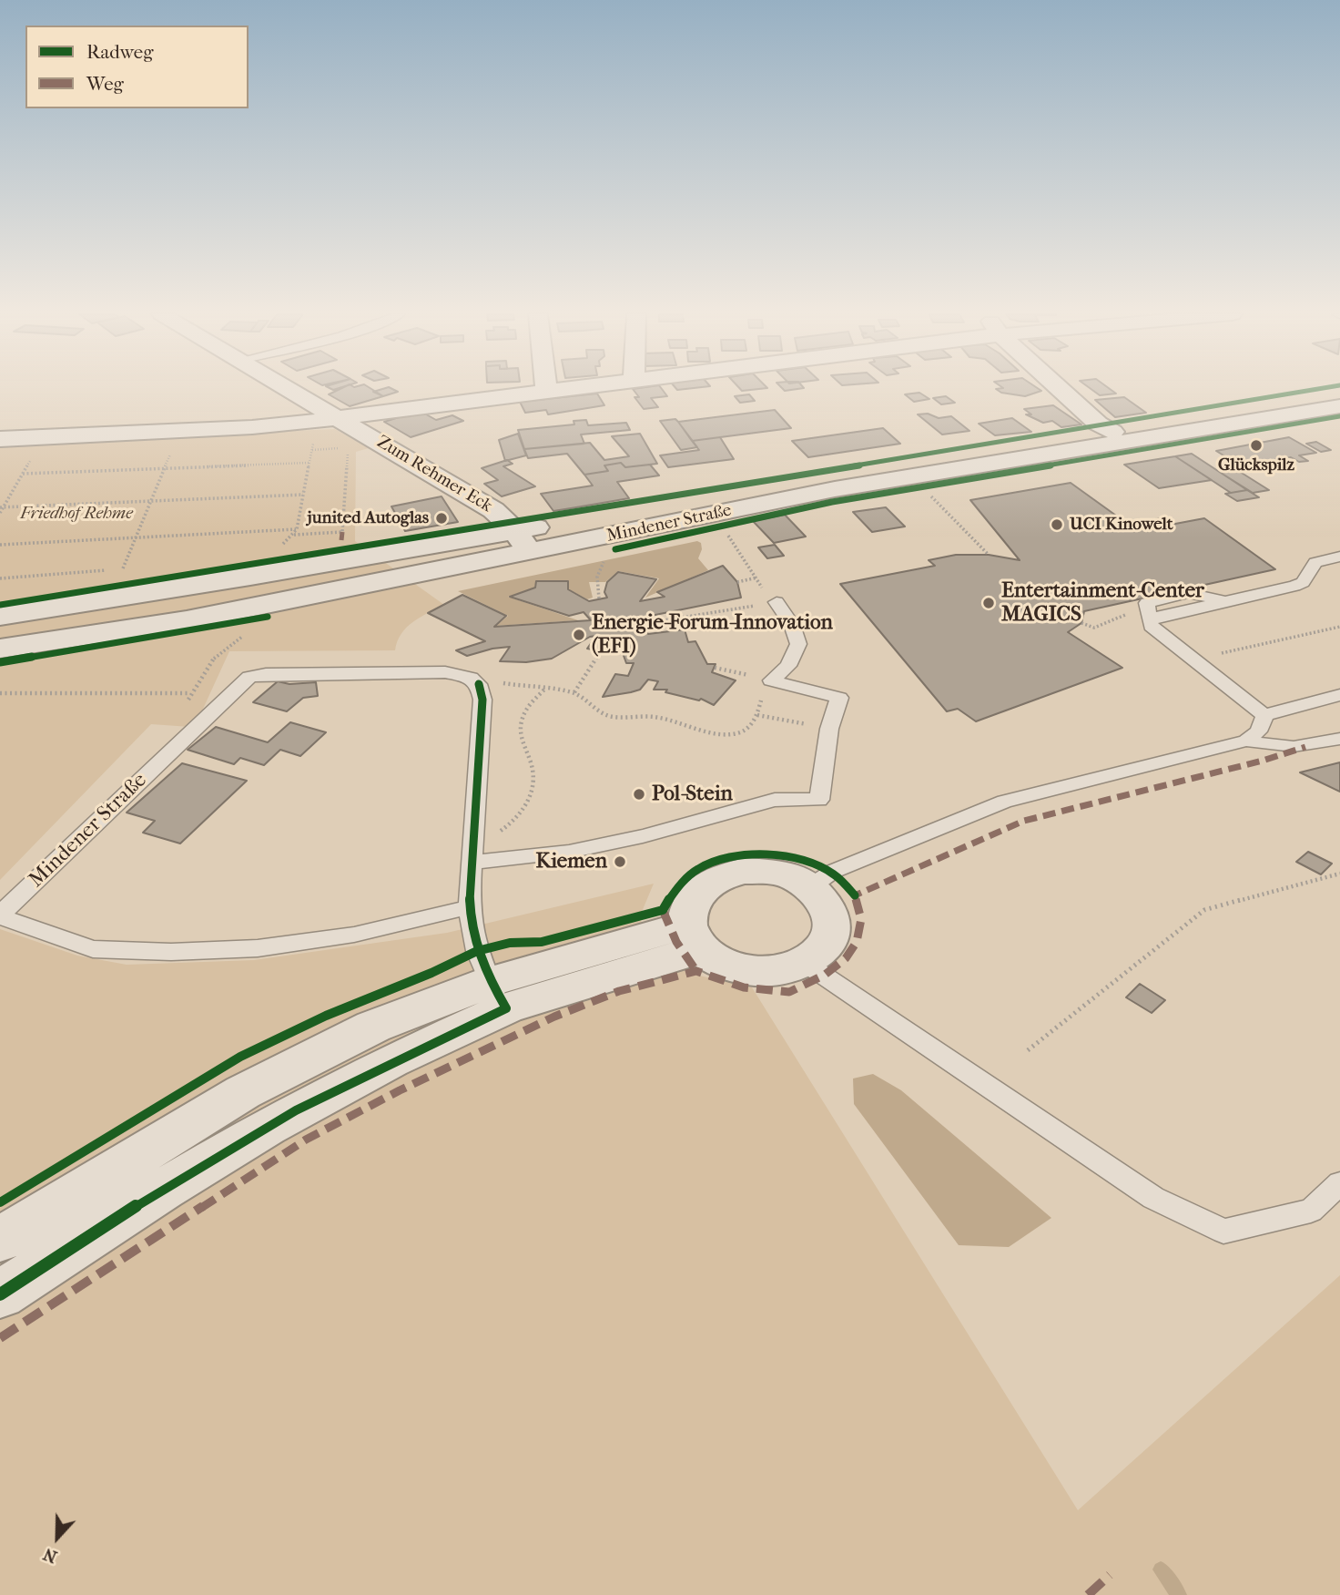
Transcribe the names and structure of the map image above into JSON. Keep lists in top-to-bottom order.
{
  "streets": {
    "street": ["Zum Rehmer Eck", "Mindener Straße"]
  },
  "crossings": [
    ["Zum Rehmer Eck", "Mindener Straße"]
  ],
  "parks": ["Friedhof Rehme"],
  "places": [
    "Glückspilz",
    "junited Autoglas",
    "UCI Kinowelt",
    "Entertainment-Center MAGICS",
    "Energie-Forum-Innovation (EFI)",
    "Pol-Stein",
    "Kiemen"
  ],
  "legend": ["Radweg", "Weg"],
  "north": "bottom"
}
